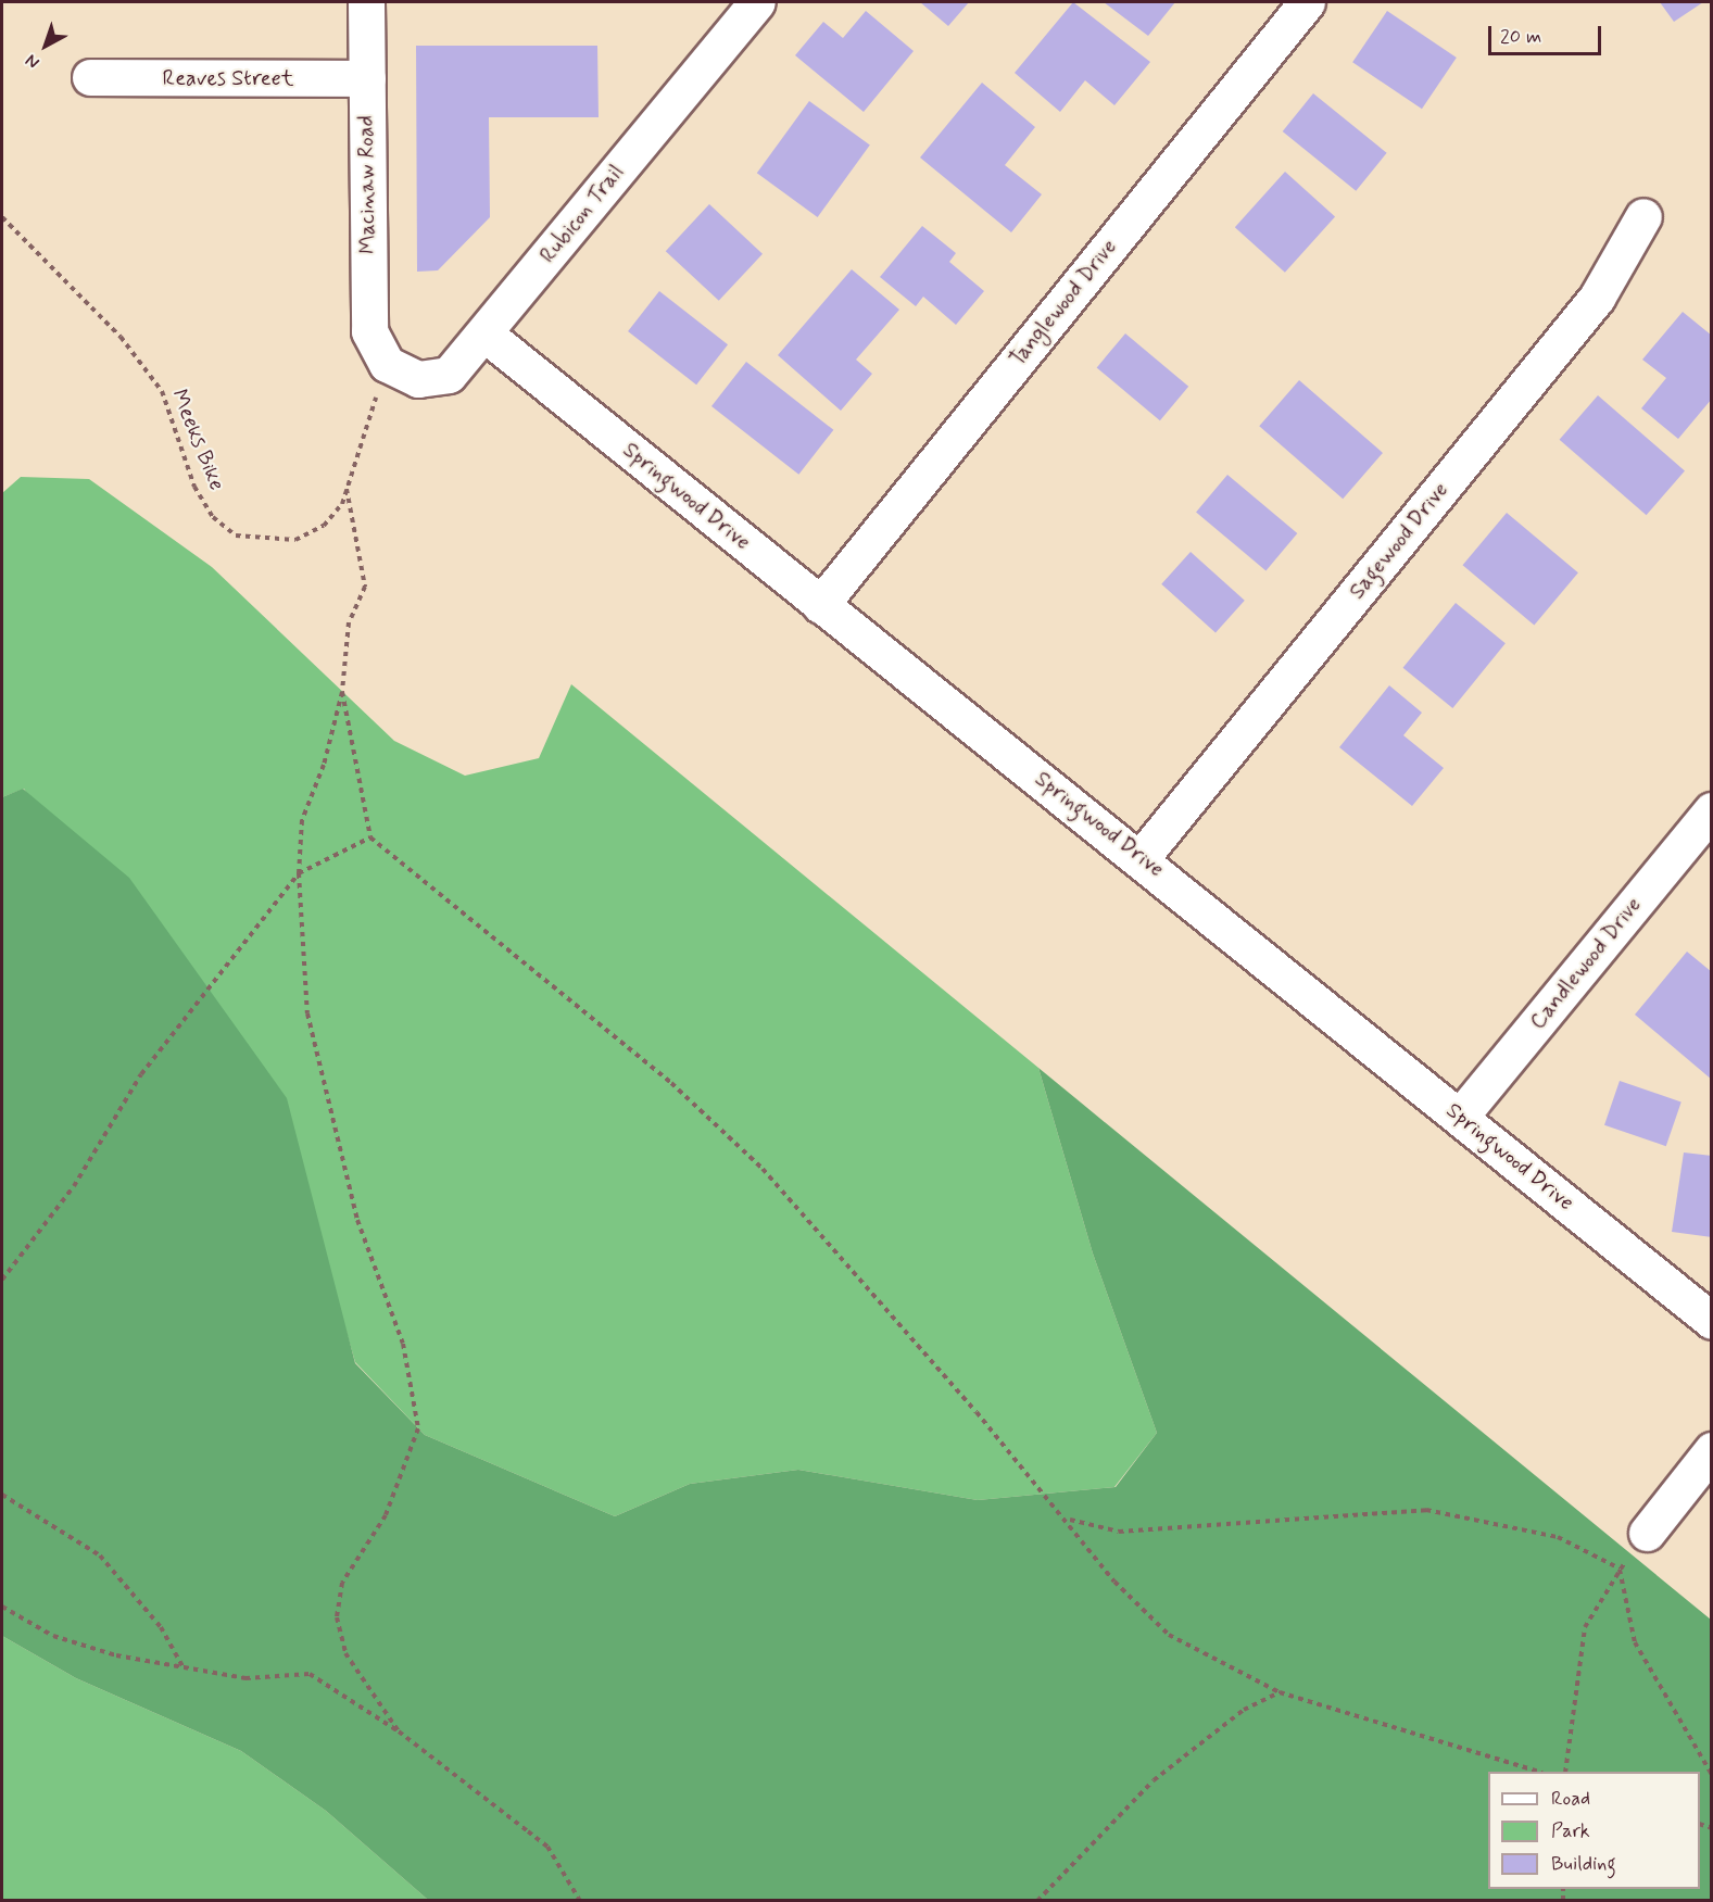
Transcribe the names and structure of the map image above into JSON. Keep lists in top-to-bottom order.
{
  "streets": {
    "street": [
      "Reaves Street",
      "Macinaw Road",
      "Rubicon Trail",
      "Tanglewood Drive",
      "Springwood Drive",
      "Sagewood Drive",
      "Candlewood Drive"
    ],
    "path": ["Meeks Bike"]
  },
  "crossings": [
    ["Reaves Street", "Macinaw Road"],
    ["Macinaw Road", "Rubicon Trail"],
    ["Macinaw Road", "Meeks Bike"],
    ["Rubicon Trail", "Meeks Bike"],
    ["Rubicon Trail", "Springwood Drive"],
    ["Tanglewood Drive", "Springwood Drive"],
    ["Springwood Drive", "Sagewood Drive"],
    ["Springwood Drive", "Candlewood Drive"]
  ],
  "legend": ["Road", "Park", "Building"],
  "scale_bar": "20 m",
  "north": "bottom left"
}
